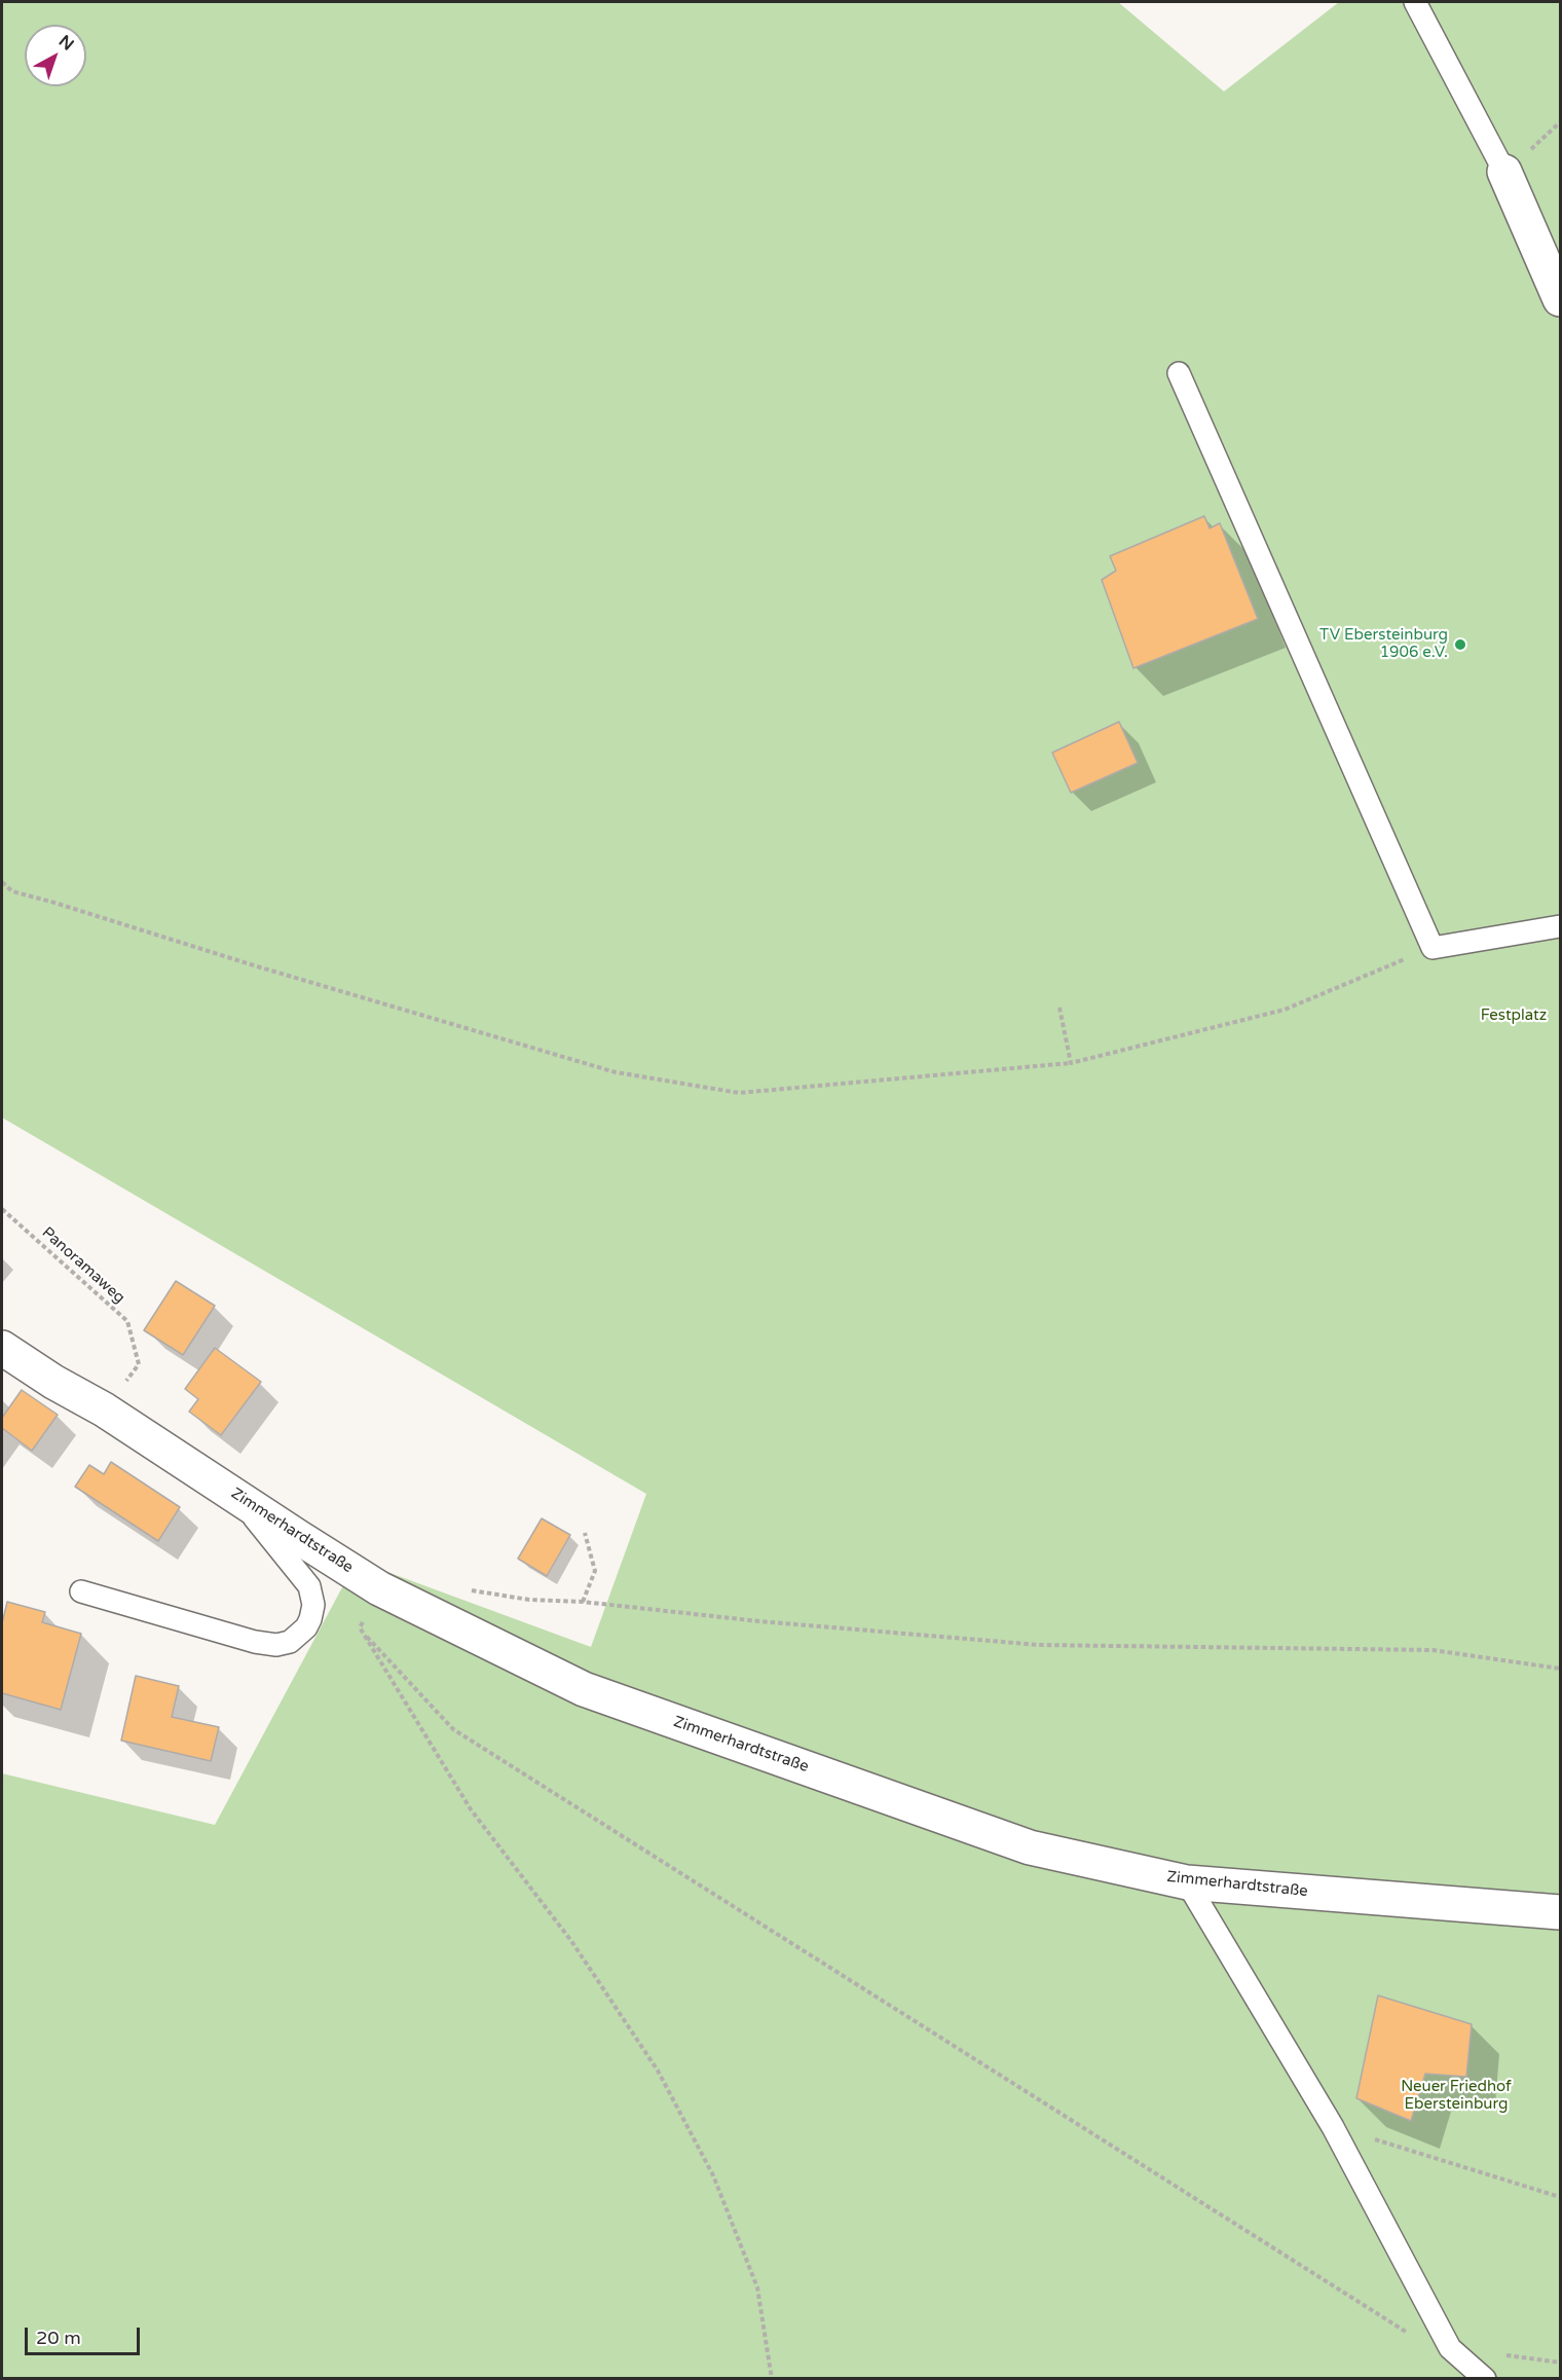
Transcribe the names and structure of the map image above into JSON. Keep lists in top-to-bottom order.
{
  "streets": {
    "street": ["Zimmerhardtstraße"],
    "path": ["Panoramaweg"]
  },
  "crossings": [
    ["Panoramaweg", "Zimmerhardtstraße"]
  ],
  "parks": ["Festplatz", "Neuer Friedhof Ebersteinburg"],
  "places": ["TV Ebersteinburg 1906 e.V."],
  "scale_bar": "20 m",
  "north": "top right"
}
